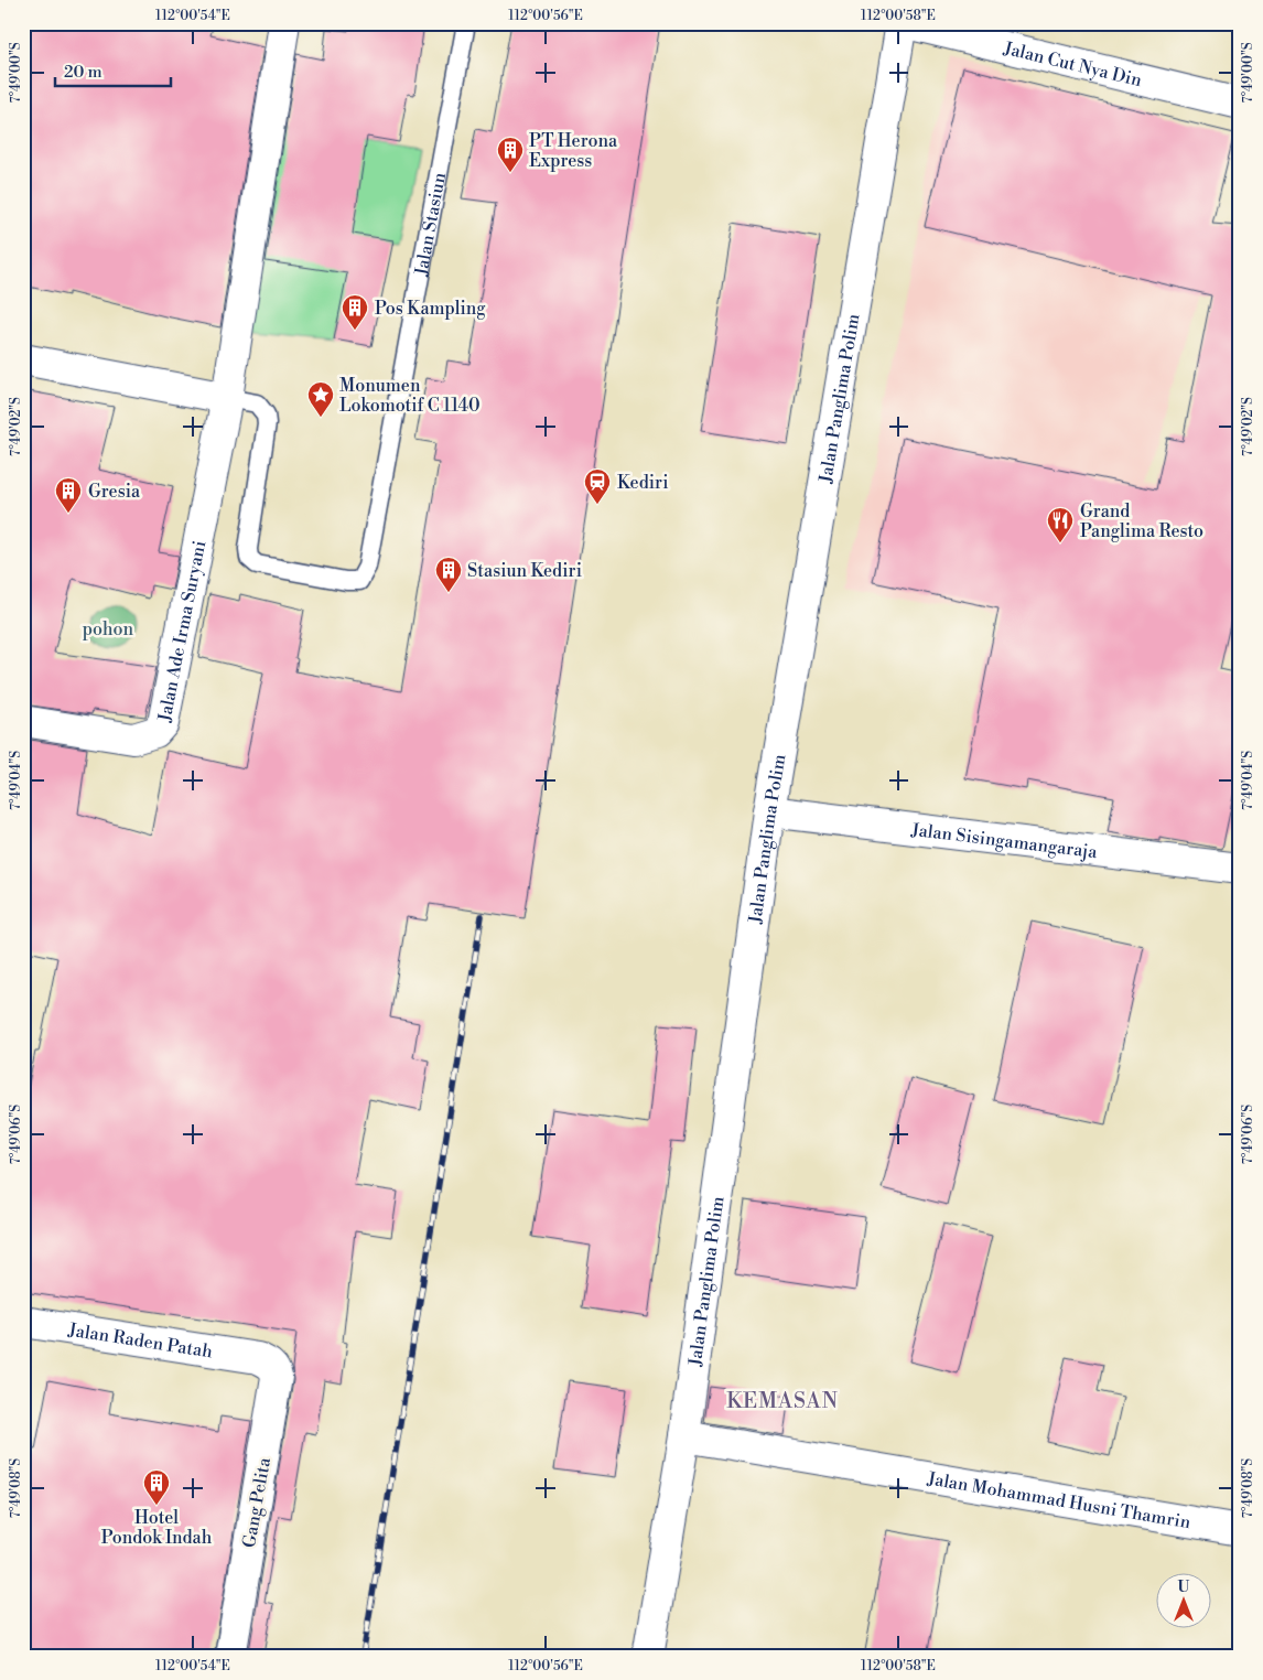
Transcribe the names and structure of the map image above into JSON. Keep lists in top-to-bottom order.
{
  "streets": {
    "street": [
      "Jalan Cut Nya Din",
      "Jalan Panglima Polim",
      "Jalan Ade Irma Suryani",
      "Jalan Sisingamangaraja",
      "Jalan Raden Patah",
      "Jalan Mohammad Husni Thamrin",
      "Gang Pelita"
    ],
    "lane": ["Jalan Stasiun"]
  },
  "crossings": [
    ["Jalan Stasiun", "Jalan Ade Irma Suryani"],
    ["Jalan Panglima Polim", "Jalan Sisingamangaraja"],
    ["Jalan Panglima Polim", "Jalan Mohammad Husni Thamrin"],
    ["Jalan Raden Patah", "Gang Pelita"]
  ],
  "districts": ["KEMASAN"],
  "parks": ["pohon"],
  "places": {
    "building": [
      "PT Herona Express",
      "Pos Kampling",
      "Gresia",
      "Stasiun Kediri",
      "Hotel Pondok Indah"
    ],
    "place": ["Monumen Lokomotif C 1140"],
    "station": ["Kediri"],
    "restaurant": ["Grand Panglima Resto"]
  },
  "scale_bar": "20 m",
  "north": "top",
  "coordinates": [
    "112°00'54\"E",
    "112°00'56\"E",
    "112°00'58\"E",
    "7°49'00\"S",
    "7°49'02\"S",
    "7°49'04\"S",
    "7°49'06\"S",
    "7°49'08\"S"
  ]
}
